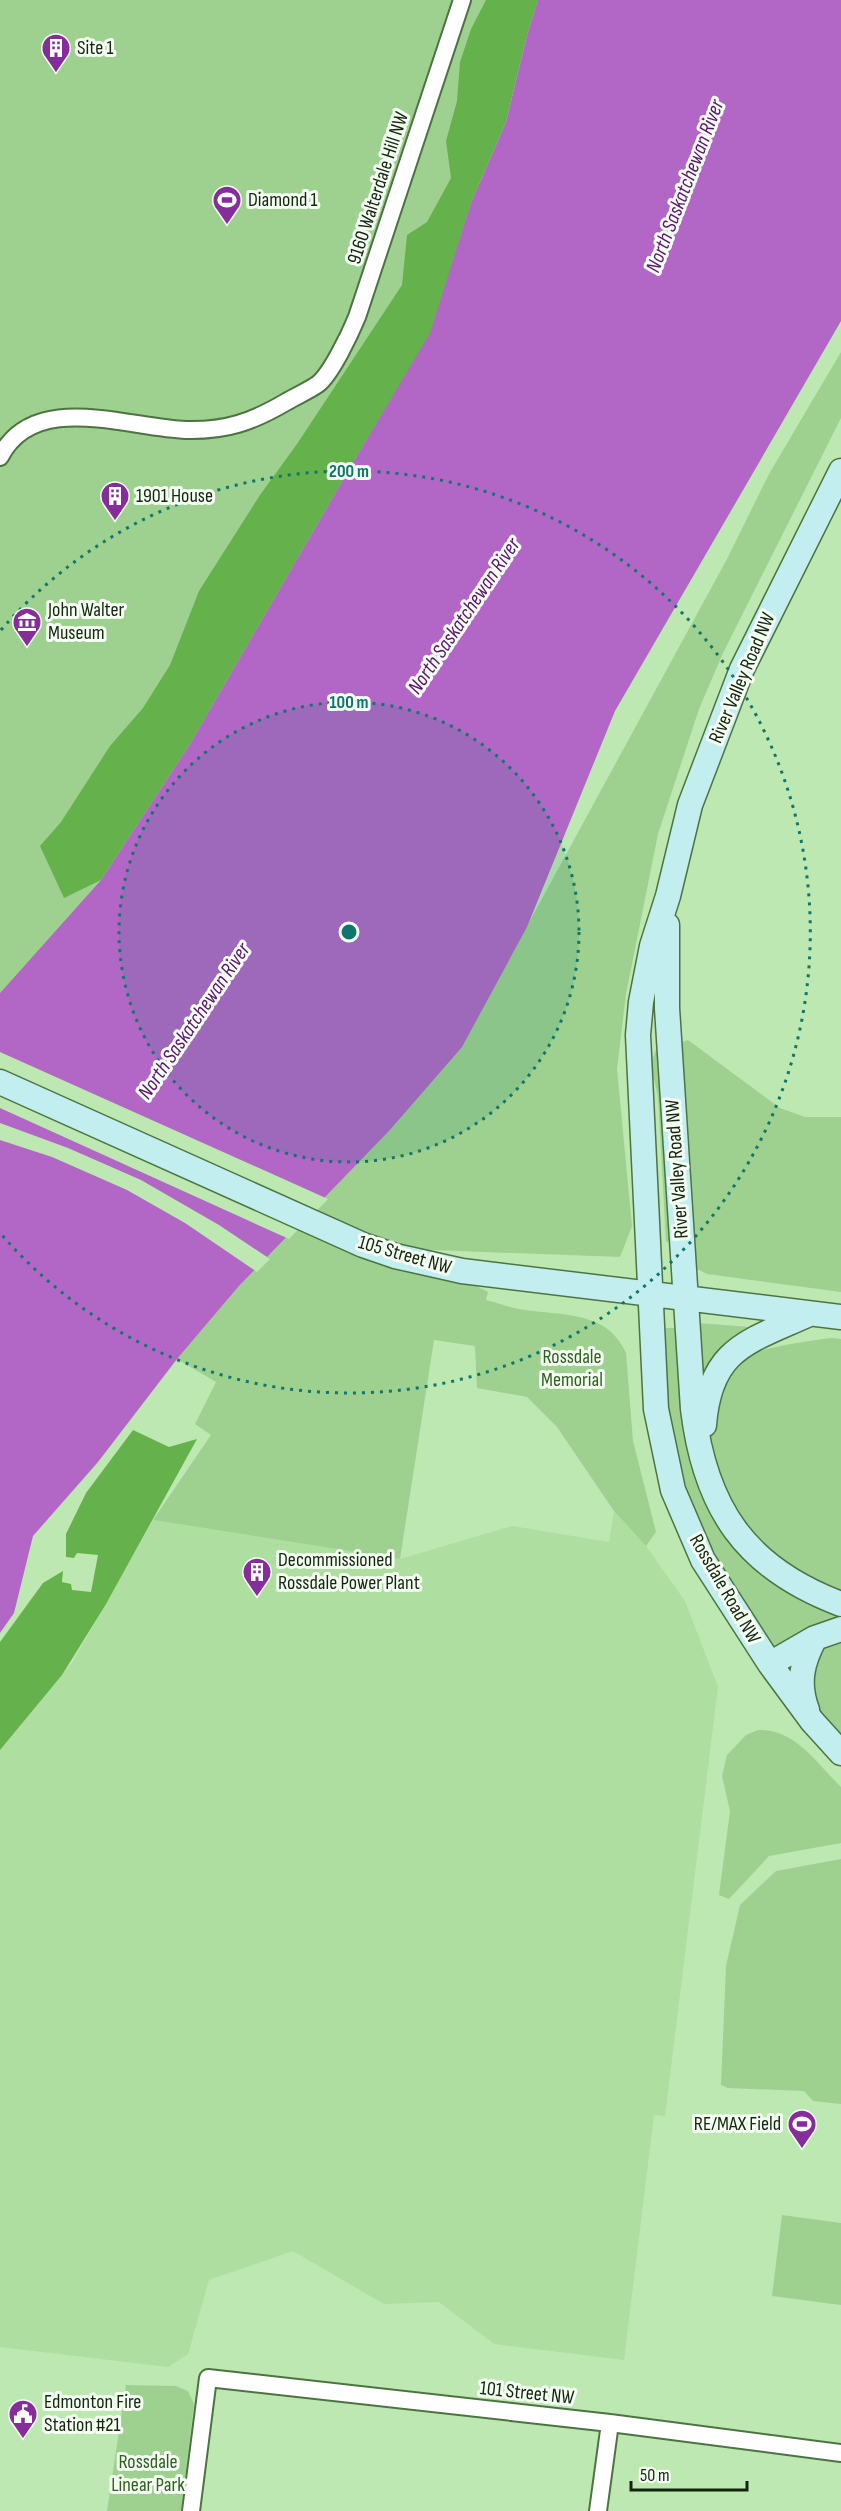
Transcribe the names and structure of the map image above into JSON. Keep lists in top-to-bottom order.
{
  "streets": {
    "main road": ["River Valley Road NW", "105 Street NW", "Rossdale Road NW"],
    "street": ["9160 Walterdale Hill NW", "101 Street NW"]
  },
  "crossings": [
    ["River Valley Road NW", "105 Street NW"],
    ["River Valley Road NW", "Rossdale Road NW"],
    ["105 Street NW", "Rossdale Road NW"]
  ],
  "water": ["North Saskatchewan River"],
  "parks": ["Rossdale Memorial", "Rossdale Linear Park"],
  "places": {
    "building": ["Site 1", "1901 House", "Decommissioned Rossdale Power Plant"],
    "sports": ["Diamond 1", "RE/MAX Field"],
    "museum": ["John Walter Museum"],
    "public building": ["Edmonton Fire Station #21"]
  },
  "scale_bar": "50 m",
  "rings": ["200 m", "100 m"]
}
